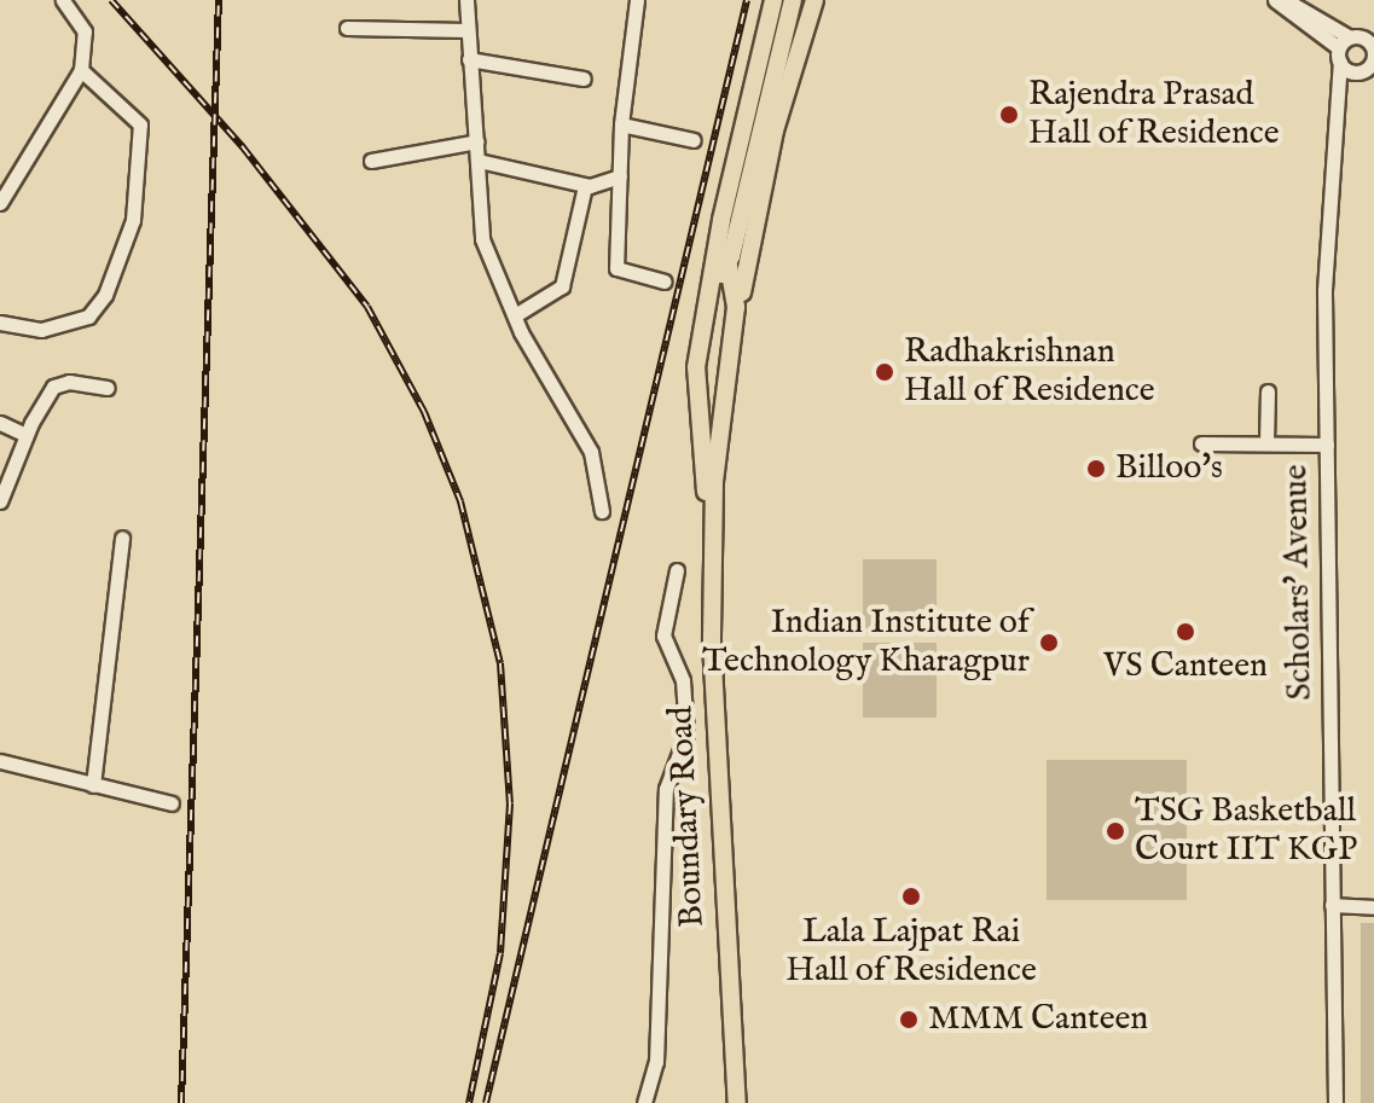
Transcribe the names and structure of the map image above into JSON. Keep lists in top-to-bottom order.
{
  "streets": {
    "main road": ["Boundary Road"],
    "street": ["Scholars' Avenue"]
  },
  "places": [
    "Rajendra Prasad Hall of Residence",
    "Radhakrishnan Hall of Residence",
    "Billoo's",
    "VS Canteen",
    "Indian Institute of Technology Kharagpur",
    "TSG Basketball Court IIT KGP",
    "Lala Lajpat Rai Hall of Residence",
    "MMM Canteen"
  ]
}
